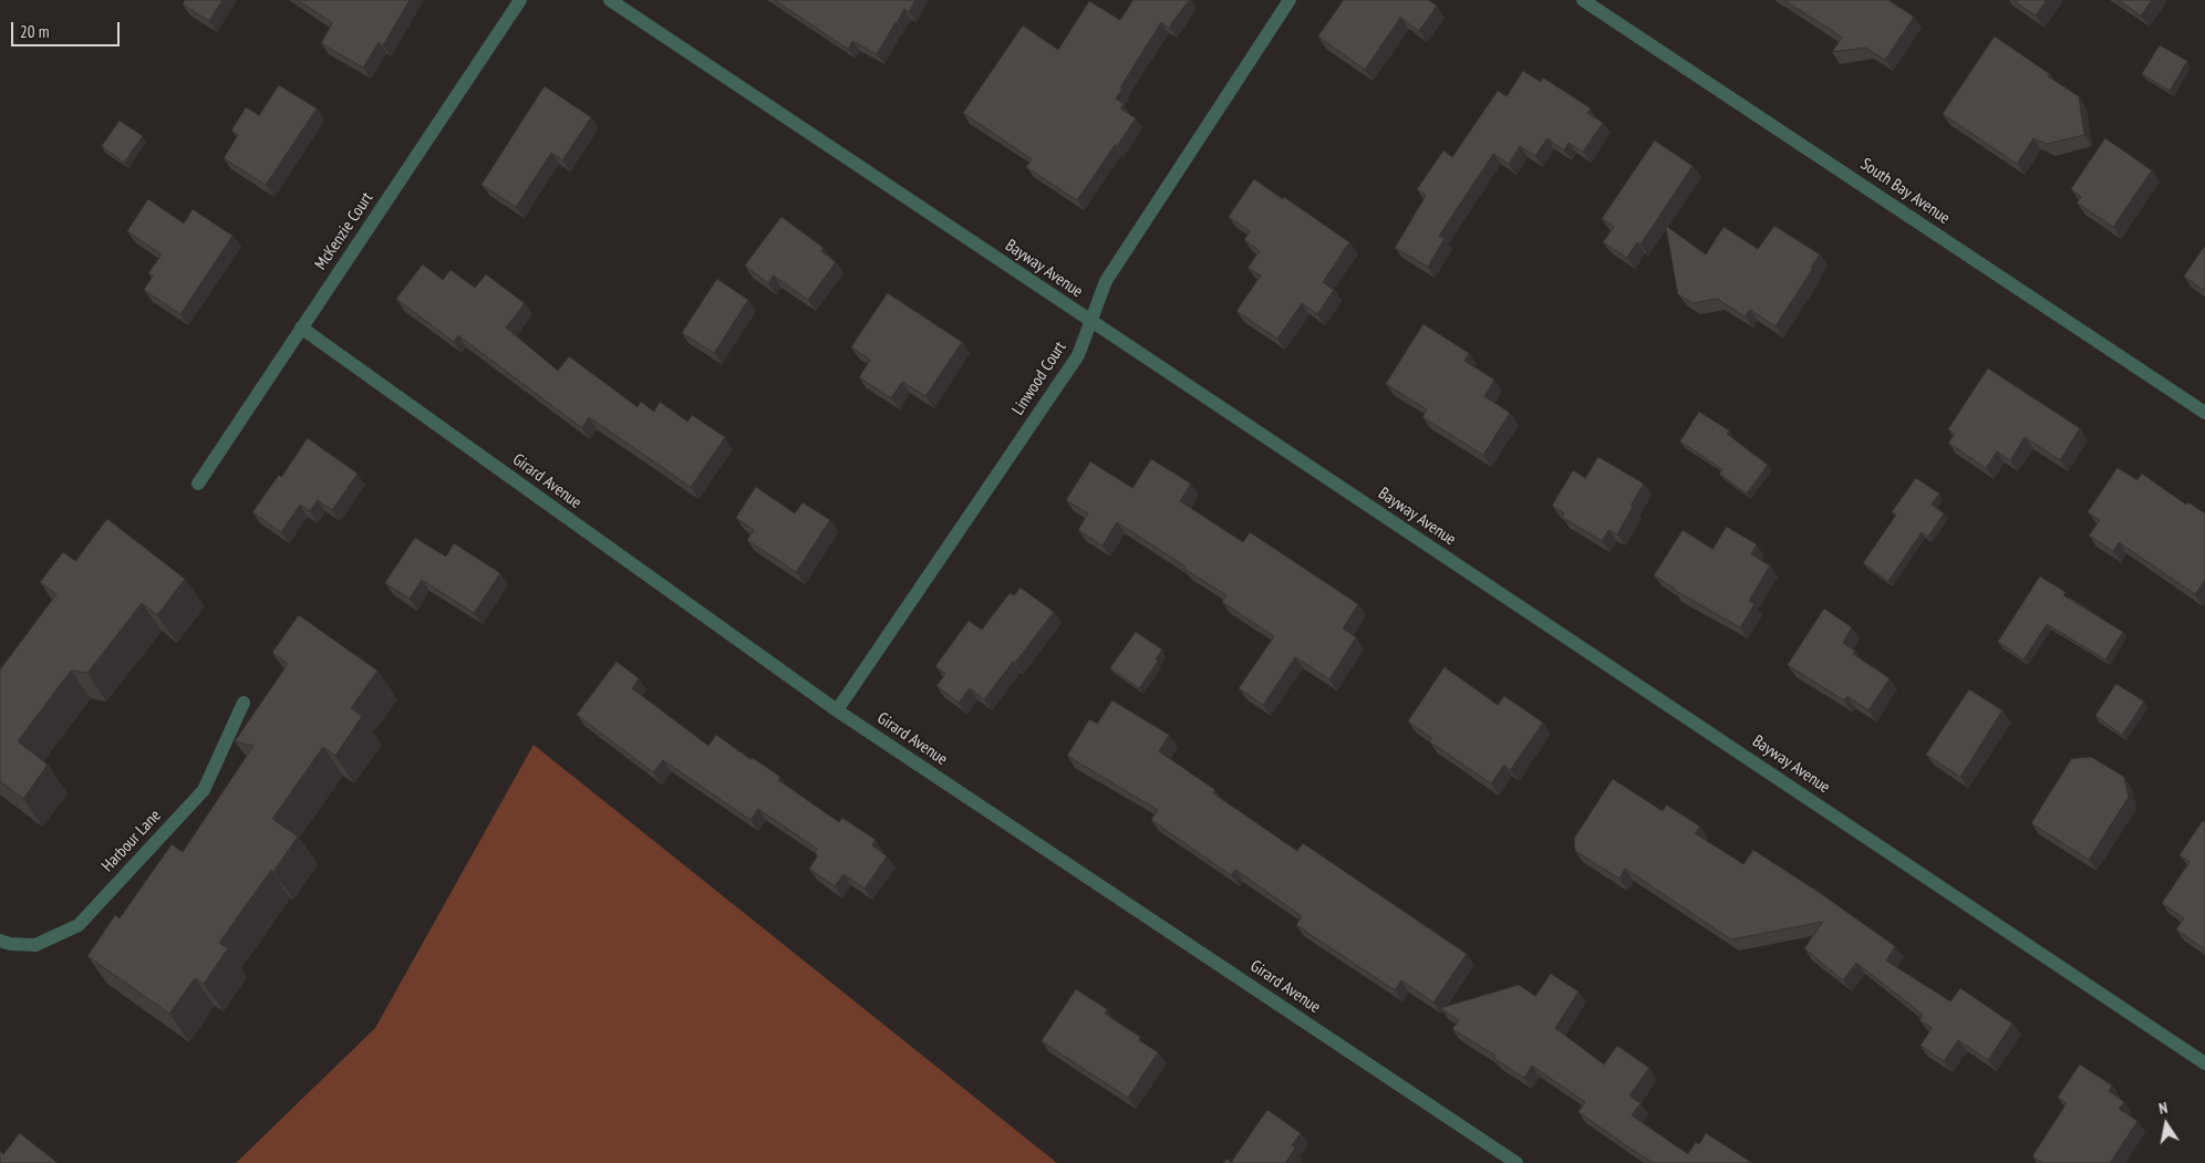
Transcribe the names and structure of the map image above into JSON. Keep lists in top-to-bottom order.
{
  "streets": {
    "street": [
      "South Bay Avenue",
      "McKenzie Court",
      "Bayway Avenue",
      "Linwood Court",
      "Girard Avenue",
      "Harbour Lane"
    ]
  },
  "crossings": [
    ["McKenzie Court", "Girard Avenue"],
    ["Bayway Avenue", "Linwood Court"],
    ["Linwood Court", "Girard Avenue"]
  ],
  "scale_bar": "20 m",
  "north": "top"
}
